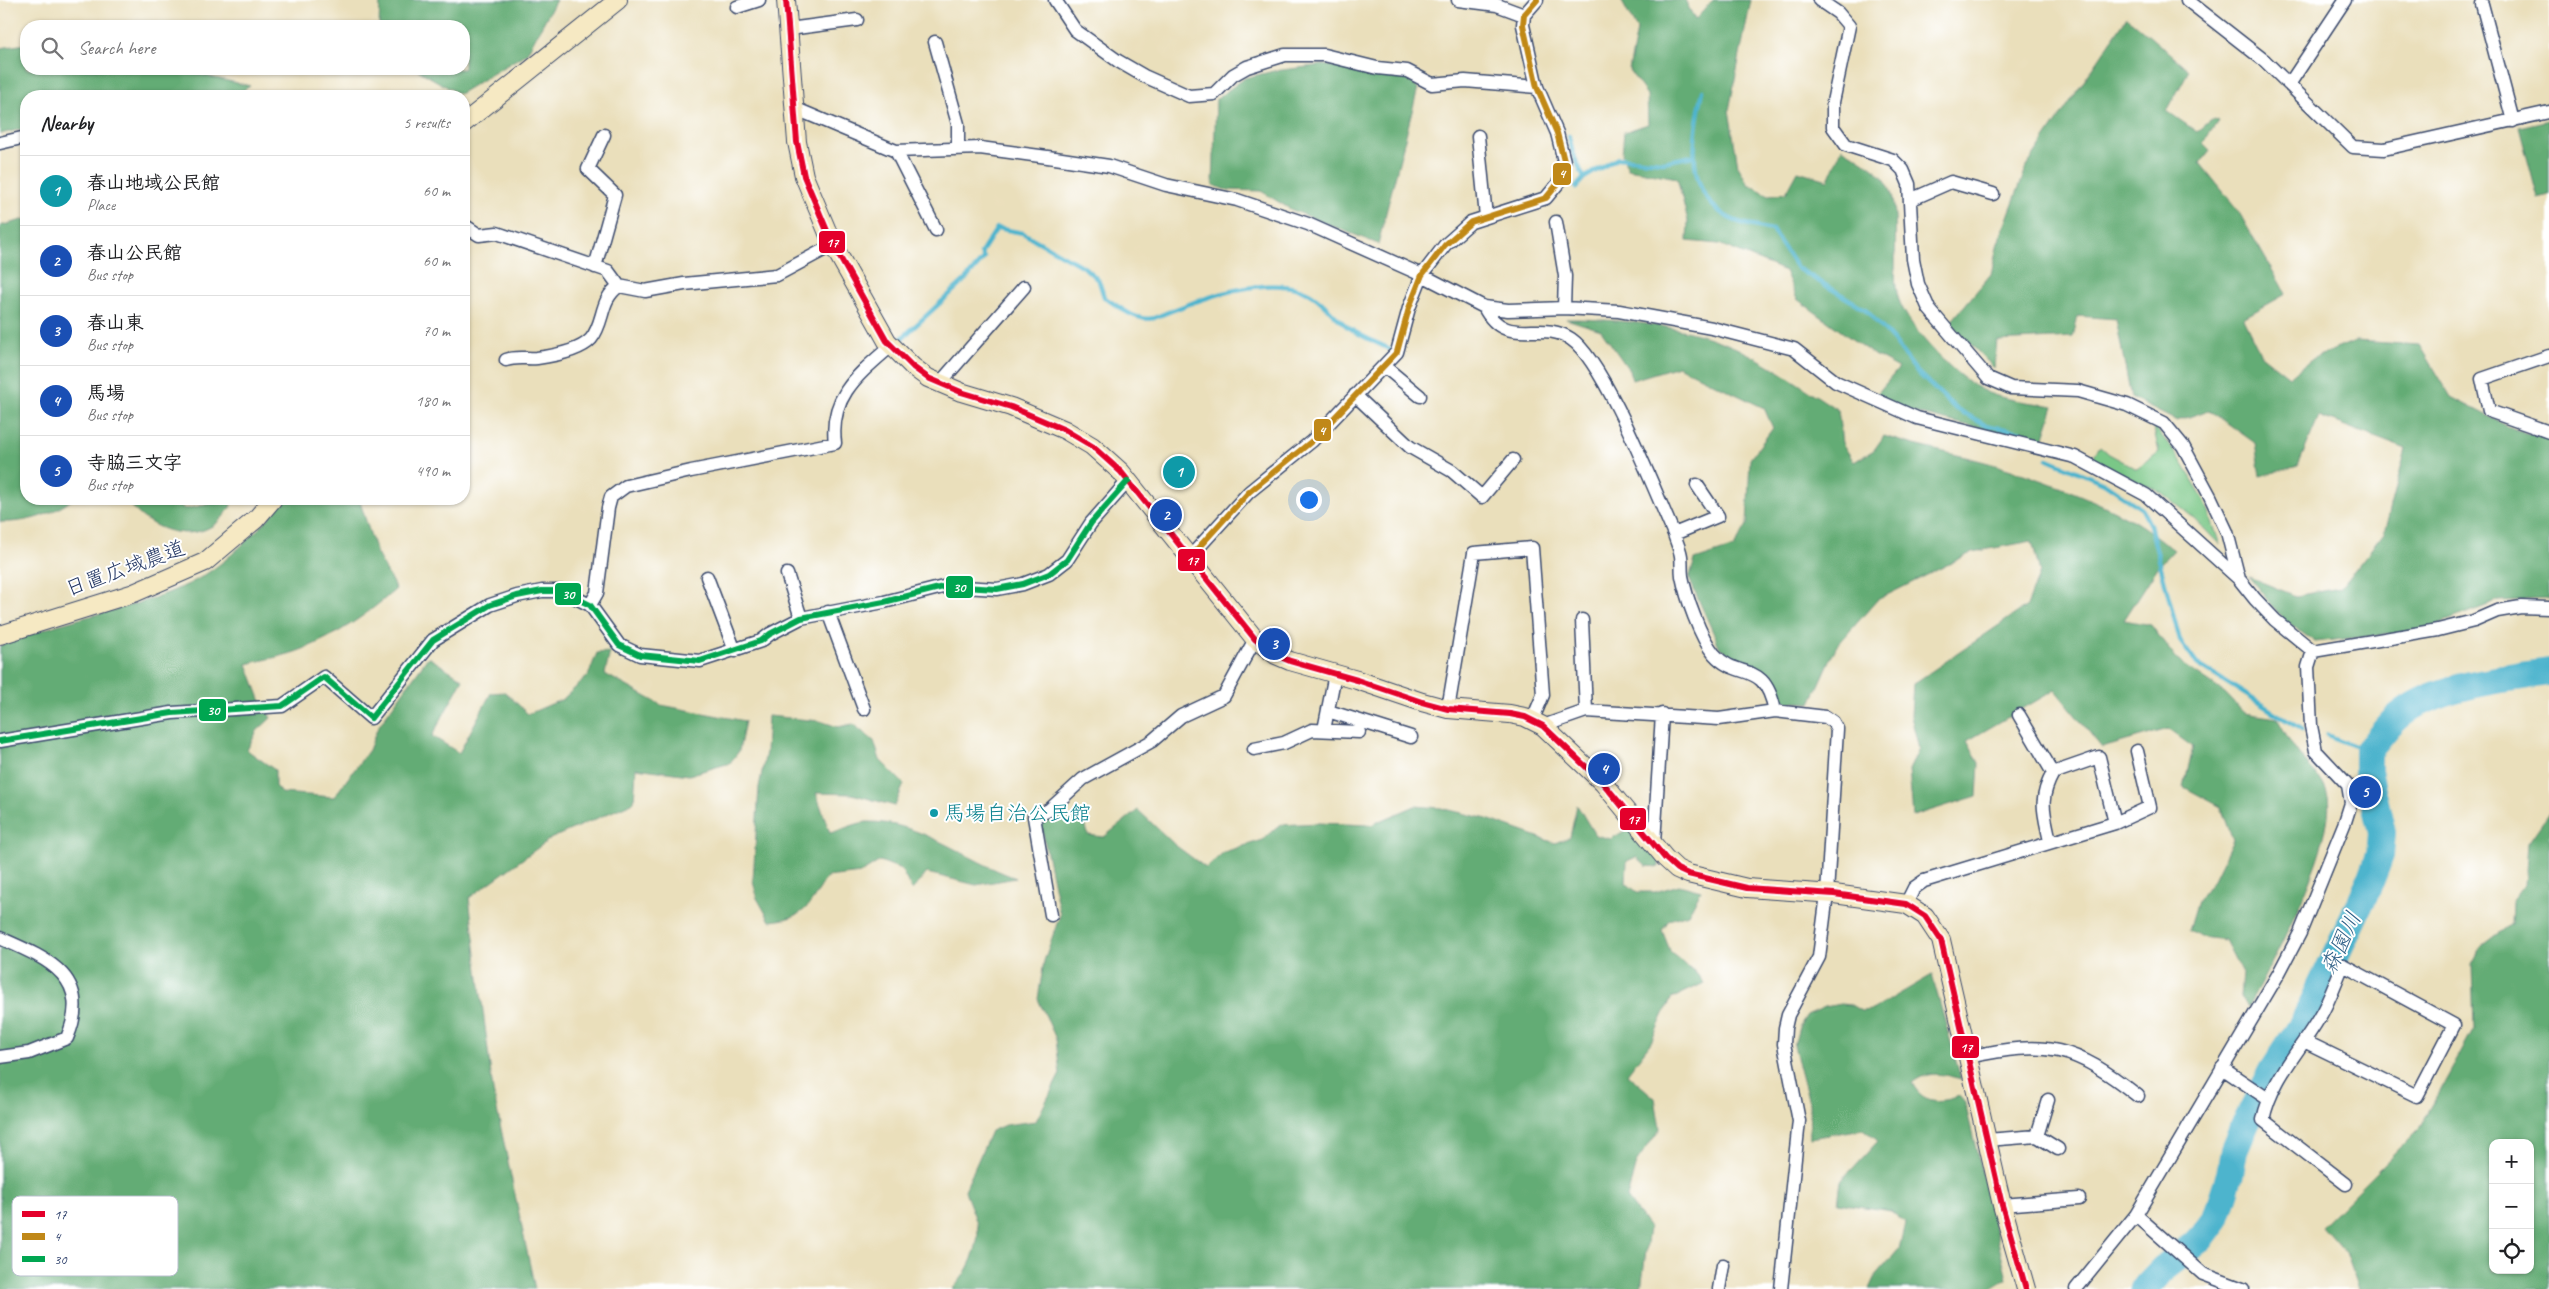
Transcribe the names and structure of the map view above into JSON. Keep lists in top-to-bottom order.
{
  "streets": {
    "street": ["日置広域農道"]
  },
  "water": ["森園川"],
  "places": ["馬場自治公民館"],
  "lines": ["transit line 17", "transit line 4", "transit line 30"],
  "legend": ["17", "4", "30"],
  "page": {
    "search": "Search here",
    "heading": ["Nearby", "5 results"],
    "list": [
      {
        "mark": "1",
        "name": "春山地域公民館",
        "note": "Place",
        "value": "60 m"
      },
      {
        "mark": "2",
        "name": "春山公民館",
        "note": "Bus stop",
        "value": "60 m"
      },
      {
        "mark": "3",
        "name": "春山東",
        "note": "Bus stop",
        "value": "70 m"
      },
      {
        "mark": "4",
        "name": "馬場",
        "note": "Bus stop",
        "value": "180 m"
      },
      {
        "mark": "5",
        "name": "寺脇三文字",
        "note": "Bus stop",
        "value": "490 m"
      }
    ],
    "pins": [
      "1",
      "2",
      "3",
      "4",
      "5"
    ],
    "map_buttons": ["+", "−"]
  }
}
